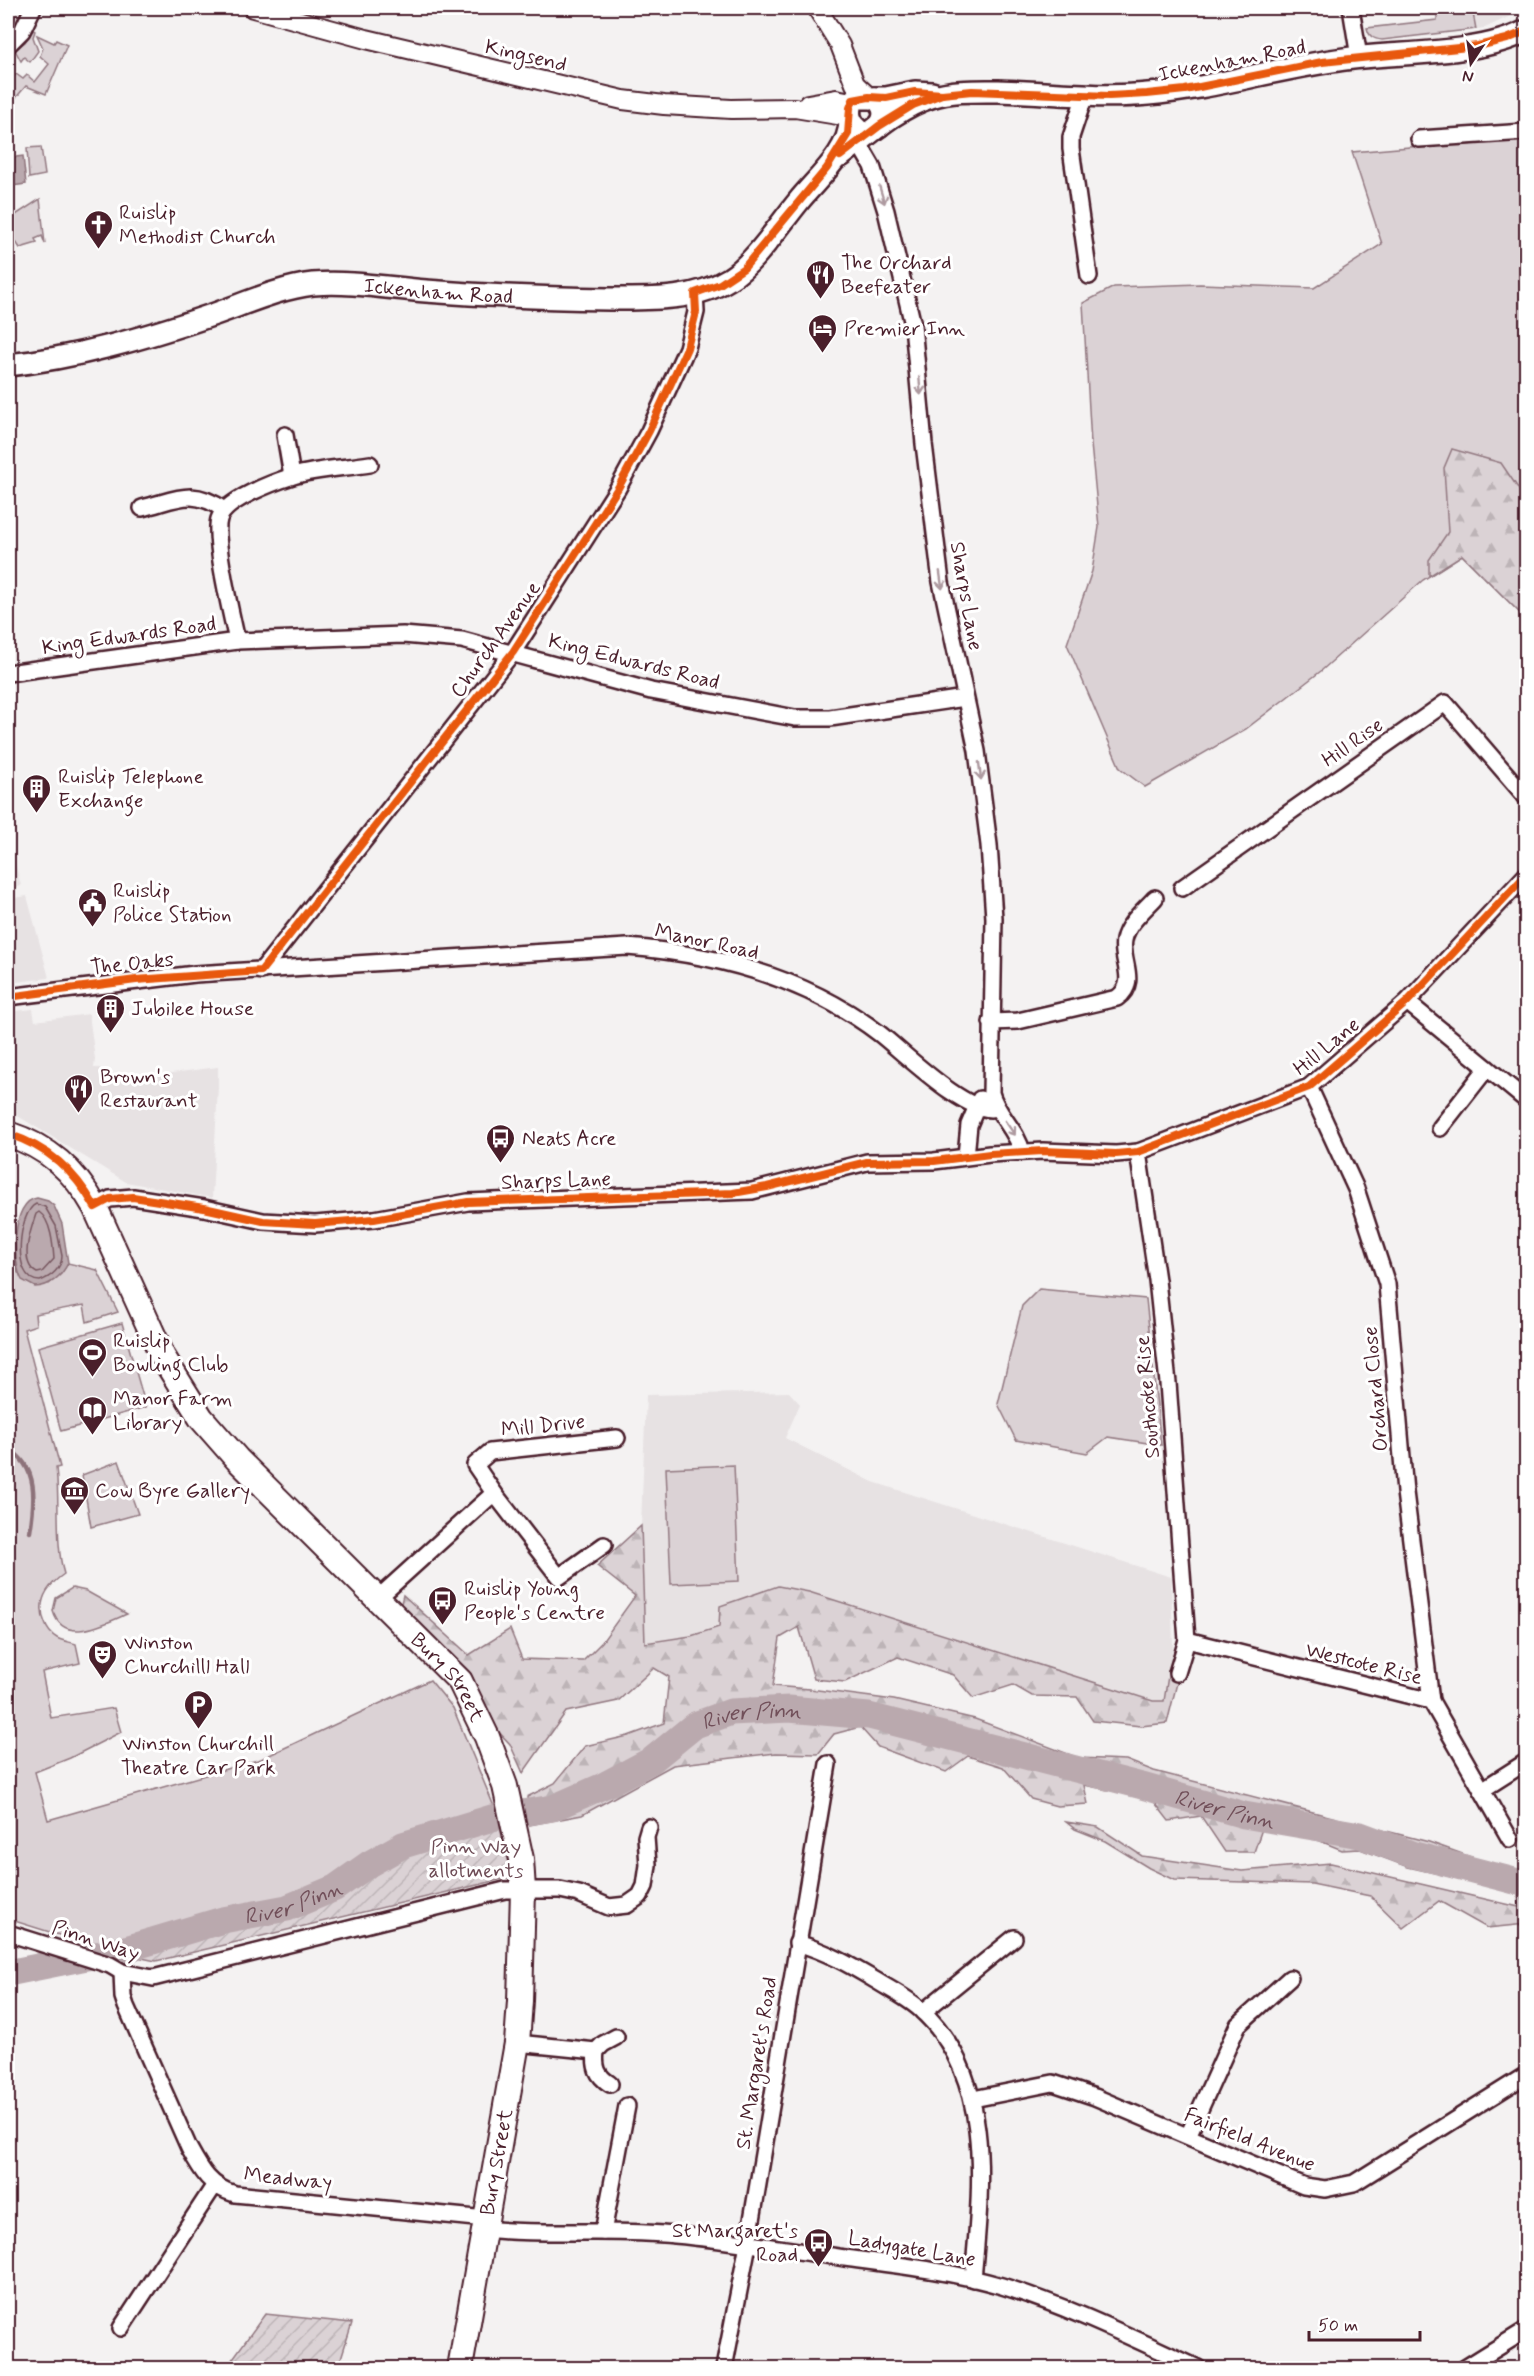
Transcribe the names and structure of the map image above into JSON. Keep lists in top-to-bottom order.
{
  "streets": {
    "main road": ["Ickenham Road", "Bury Street"],
    "street": [
      "Kingsend",
      "Sharps Lane",
      "King Edwards Road",
      "Church Avenue",
      "Hill Rise",
      "Manor Road",
      "The Oaks",
      "Hill Lane",
      "Orchard Close",
      "Southcote Rise",
      "Mill Drive",
      "Westcote Rise",
      "Pinn Way",
      "St. Margaret's Road",
      "Fairfield Avenue",
      "Meadway",
      "Ladygate Lane"
    ]
  },
  "crossings": [
    ["Kingsend", "Ickenham Road"],
    ["Ickenham Road", "Sharps Lane"],
    ["Ickenham Road", "Church Avenue"],
    ["Sharps Lane", "King Edwards Road"],
    ["Sharps Lane", "Manor Road"],
    ["Sharps Lane", "Hill Lane"],
    ["Sharps Lane", "Bury Street"],
    ["King Edwards Road", "Church Avenue"],
    ["Church Avenue", "Manor Road"],
    ["Church Avenue", "The Oaks"],
    ["Manor Road", "The Oaks"],
    ["Hill Lane", "Orchard Close"],
    ["Hill Lane", "Southcote Rise"],
    ["Orchard Close", "Westcote Rise"],
    ["Southcote Rise", "Westcote Rise"],
    ["Bury Street", "Pinn Way"],
    ["Bury Street", "Meadway"],
    ["Bury Street", "Ladygate Lane"],
    ["Pinn Way", "Meadway"],
    ["St. Margaret's Road", "Ladygate Lane"],
    ["Meadway", "Ladygate Lane"]
  ],
  "one_way": ["Sharps Lane"],
  "water": ["River Pinn"],
  "parks": ["Pinn Way allotments"],
  "places": {
    "church": ["Ruislip Methodist Church"],
    "restaurant": ["The Orchard Beefeater", "Brown's Restaurant"],
    "hotel": ["Premier Inn"],
    "building": ["Ruislip Telephone Exchange", "Jubilee House"],
    "public building": ["Ruislip Police Station"],
    "bus stop": ["Neats Acre", "Ruislip Young People's Centre", "St Margaret's Road"],
    "sports": ["Ruislip Bowling Club"],
    "library": ["Manor Farm Library"],
    "museum": ["Cow Byre Gallery"],
    "theatre": ["Winston Churchilll Hall"],
    "parking": ["Winston Churchill Theatre Car Park"]
  },
  "scale_bar": "50 m",
  "north": "bottom"
}
